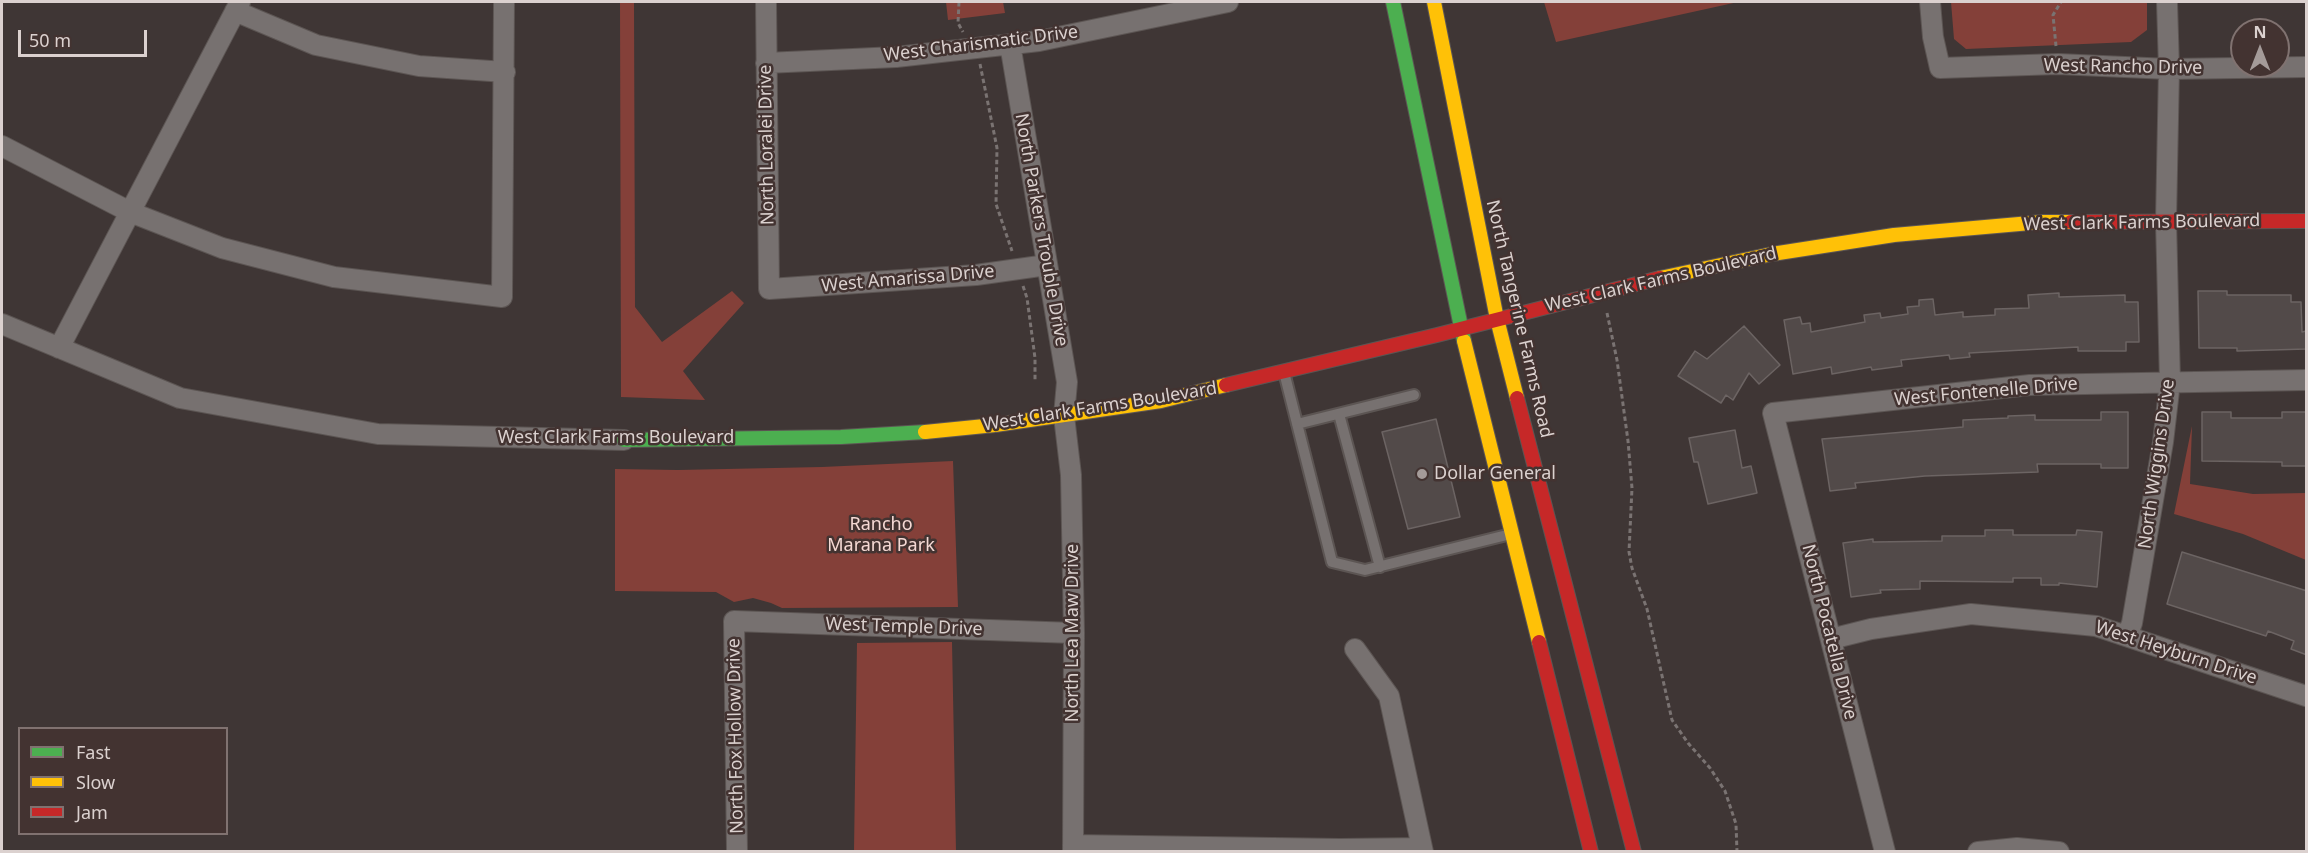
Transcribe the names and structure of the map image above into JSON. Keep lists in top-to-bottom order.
{
  "streets": {
    "street": [
      "West Charismatic Drive",
      "West Rancho Drive",
      "North Loralei Drive",
      "West Clark Farms Boulevard",
      "North Parkers Trouble Drive",
      "West Amarissa Drive",
      "North Tangerine Farms Road",
      "West Fontenelle Drive",
      "North Wiggins Drive",
      "West Temple Drive",
      "North Pocatella Drive",
      "North Lea Maw Drive",
      "West Heyburn Drive",
      "North Fox Hollow Drive"
    ]
  },
  "crossings": [
    ["West Charismatic Drive", "North Loralei Drive"],
    ["West Charismatic Drive", "North Parkers Trouble Drive"],
    ["West Rancho Drive", "North Wiggins Drive"],
    ["North Loralei Drive", "West Amarissa Drive"],
    ["West Clark Farms Boulevard", "North Parkers Trouble Drive"],
    ["West Clark Farms Boulevard", "North Tangerine Farms Road"],
    ["West Clark Farms Boulevard", "North Wiggins Drive"],
    ["West Clark Farms Boulevard", "North Lea Maw Drive"],
    ["North Parkers Trouble Drive", "West Amarissa Drive"],
    ["North Parkers Trouble Drive", "North Lea Maw Drive"],
    ["West Fontenelle Drive", "North Wiggins Drive"],
    ["West Fontenelle Drive", "North Pocatella Drive"],
    ["North Wiggins Drive", "West Heyburn Drive"],
    ["West Temple Drive", "North Lea Maw Drive"],
    ["West Temple Drive", "North Fox Hollow Drive"],
    ["North Pocatella Drive", "West Heyburn Drive"]
  ],
  "parks": ["Rancho Marana Park"],
  "places": ["Dollar General"],
  "legend": ["Fast", "Slow", "Jam"],
  "scale_bar": "50 m",
  "north": "top"
}
